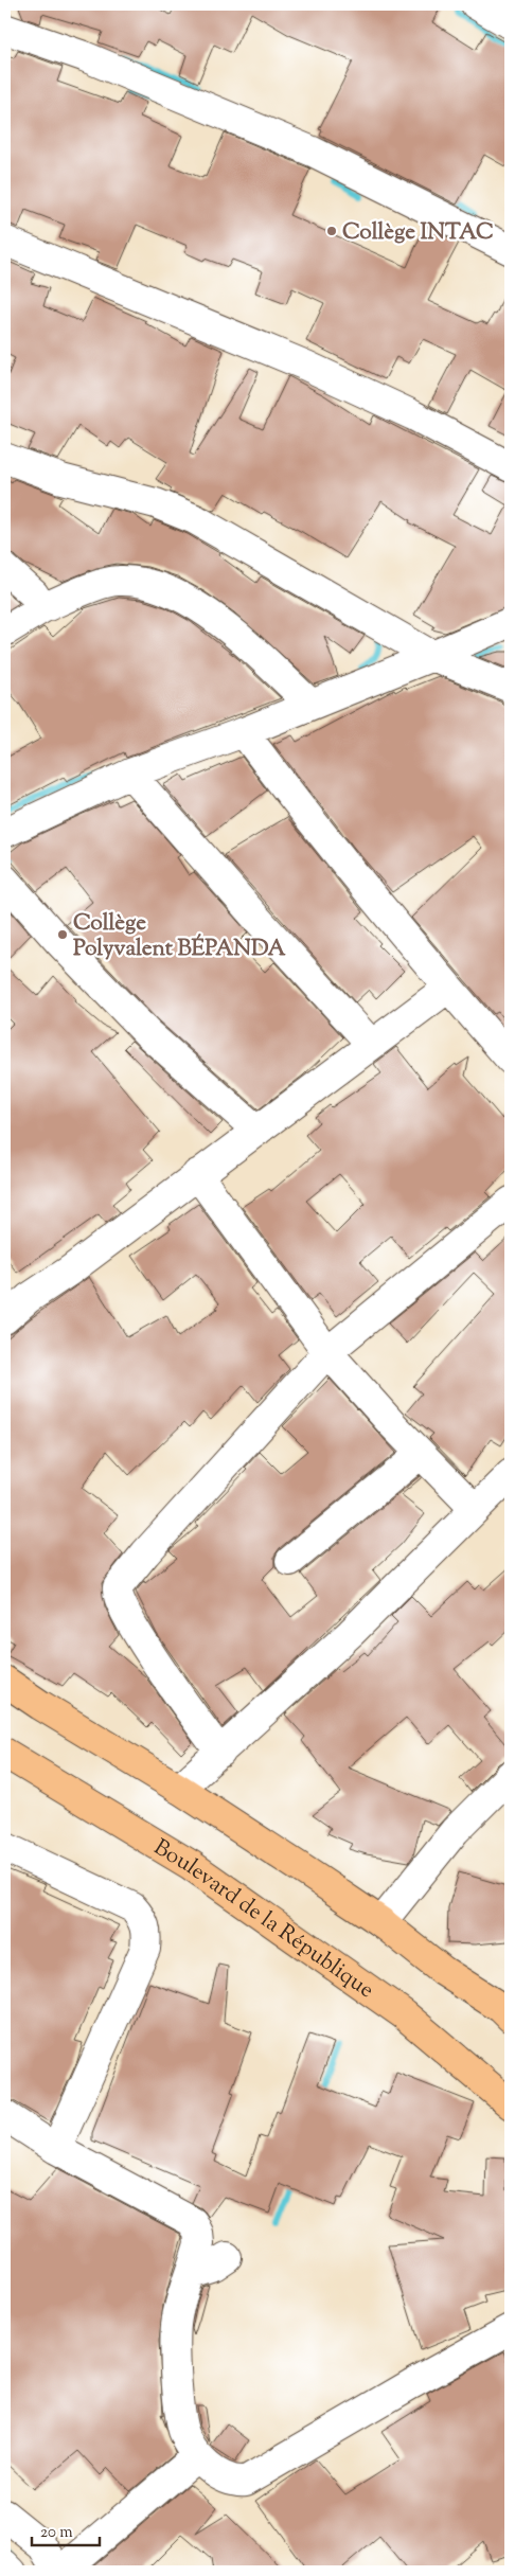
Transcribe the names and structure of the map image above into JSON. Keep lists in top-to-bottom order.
{
  "streets": {
    "main road": ["Boulevard de la République"]
  },
  "places": ["Collège INTAC", "Collège Polyvalent BÉPANDA"],
  "scale_bar": "20 m"
}
